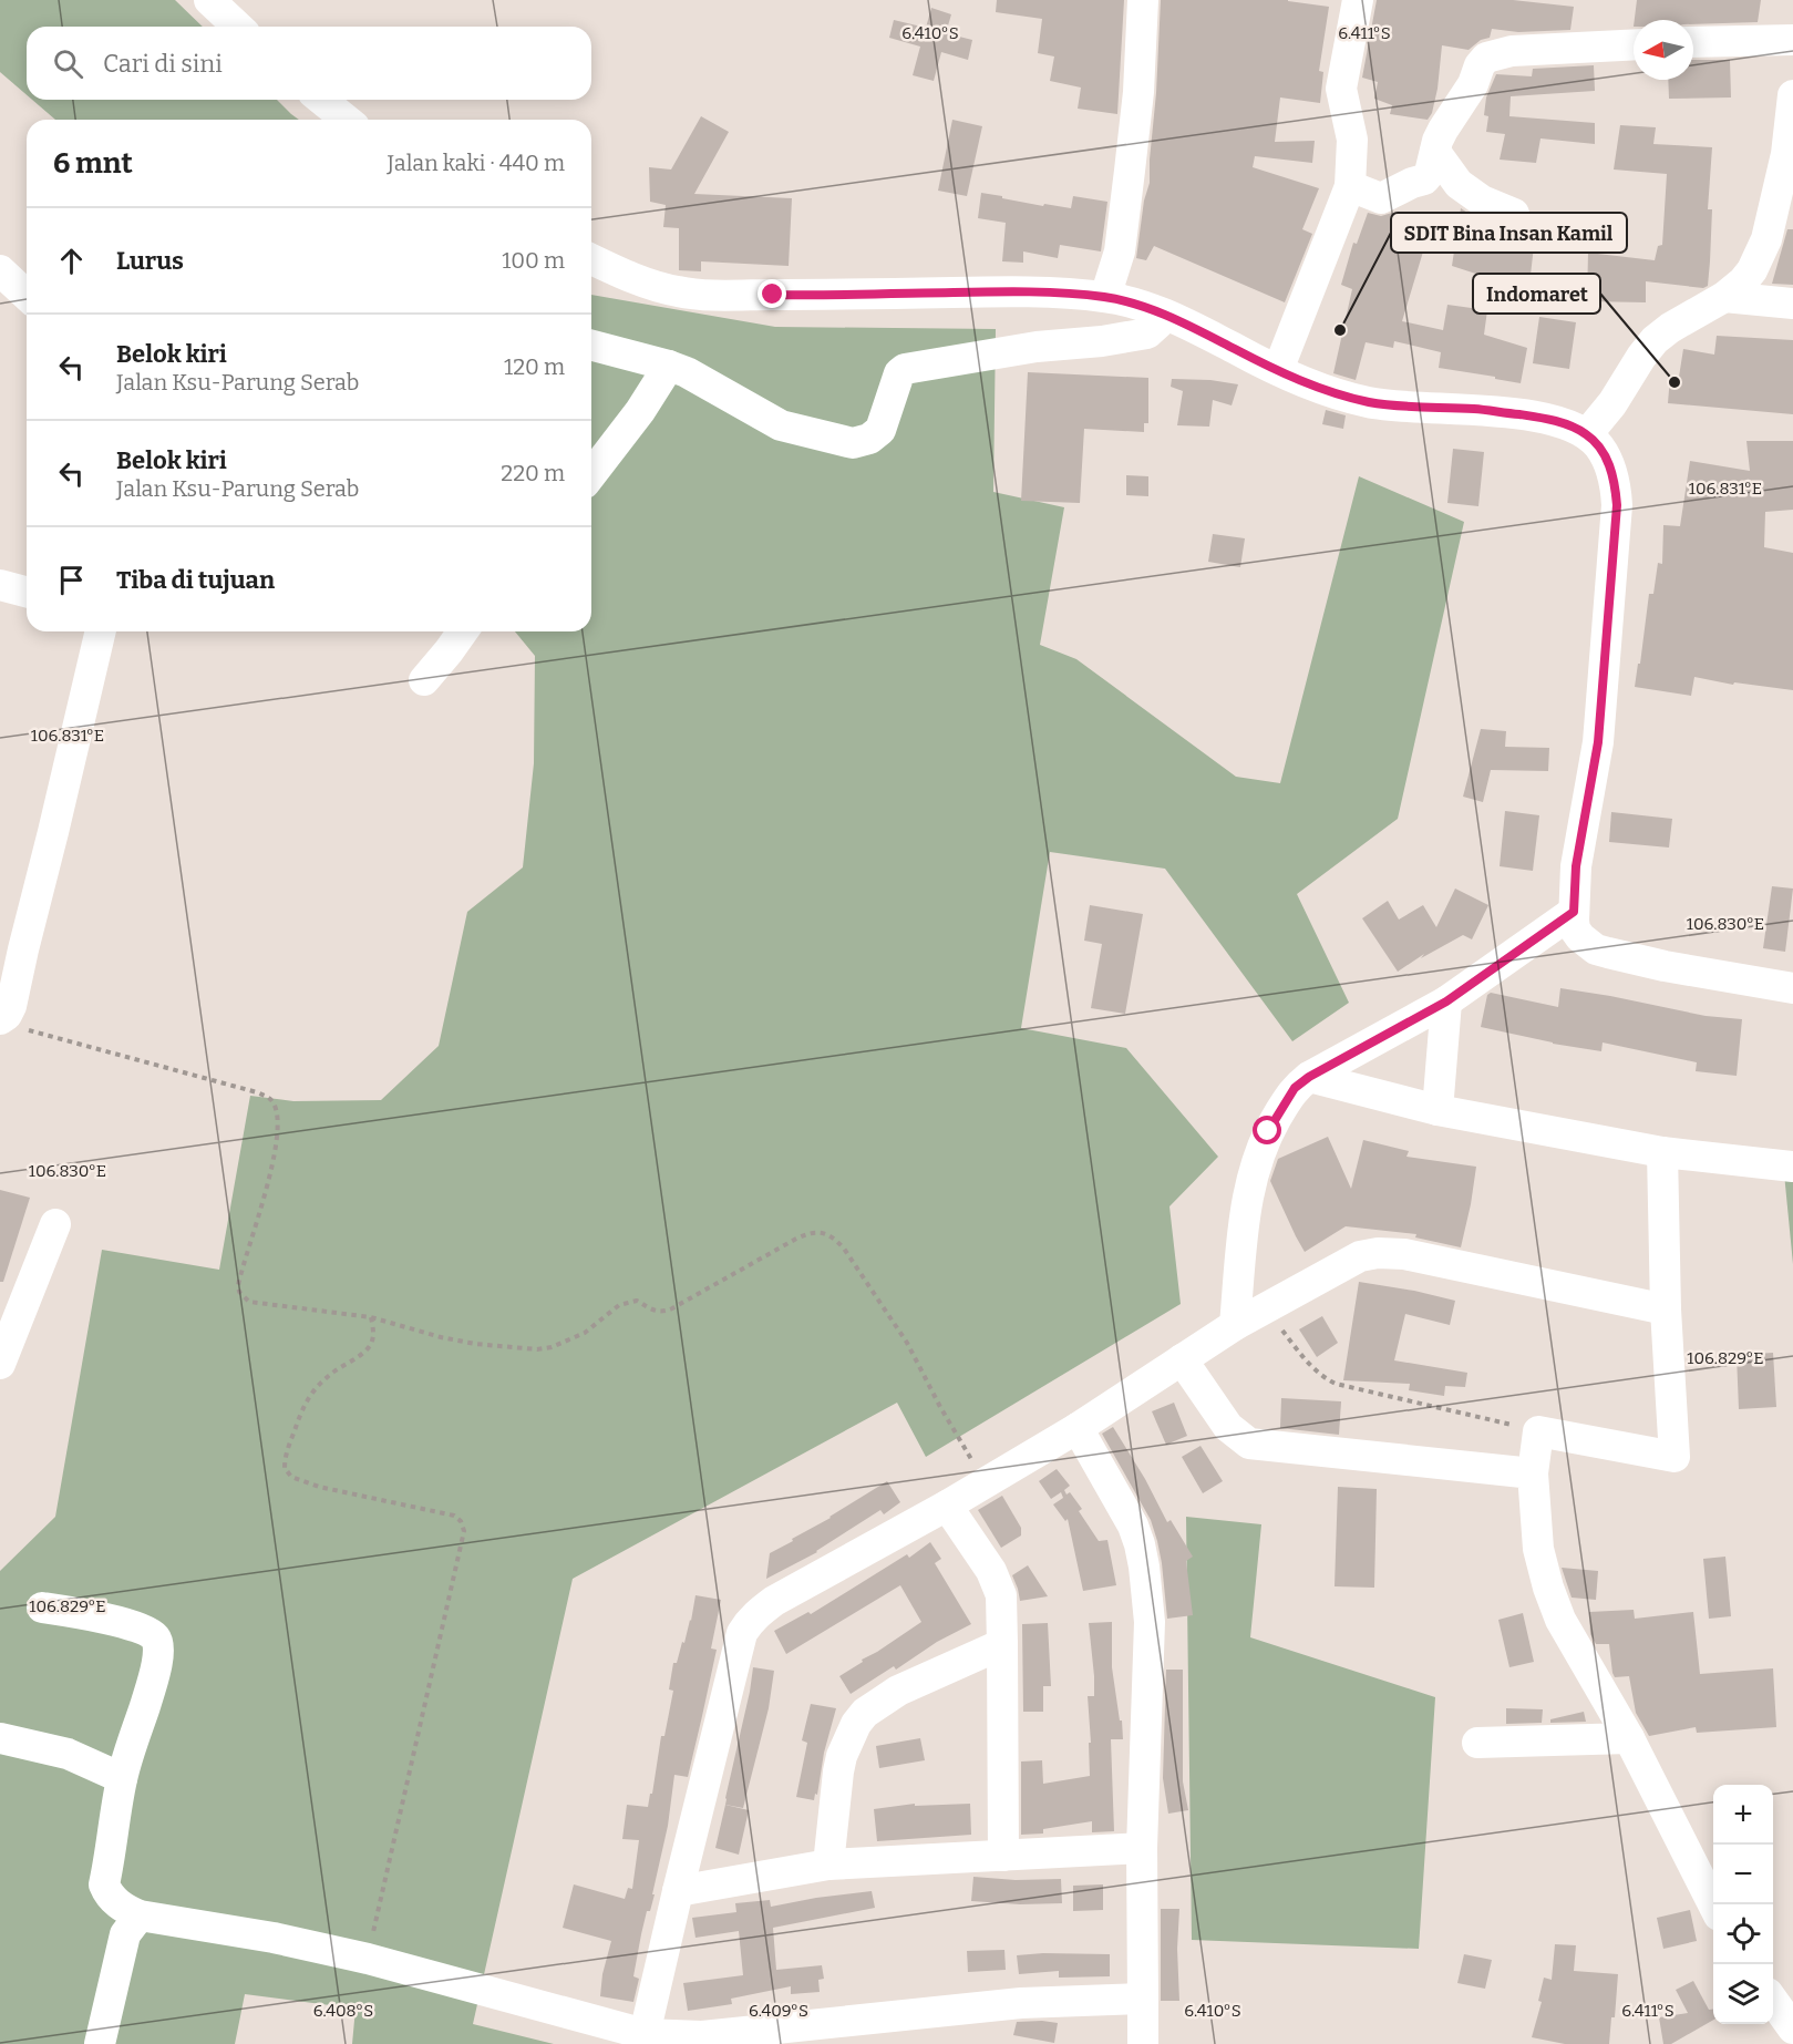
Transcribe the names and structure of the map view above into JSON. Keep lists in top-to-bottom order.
{
  "places": ["SDIT Bina Insan Kamil", "Indomaret"],
  "north": "left",
  "page": {
    "search": "Cari di sini",
    "heading": ["6 mnt", "Jalan kaki · 440 m"],
    "list": [
      ["Lurus", "100 m"],
      ["Belok kiri", "Jalan Ksu-Parung Serab", "120 m"],
      ["Belok kiri", "Jalan Ksu-Parung Serab", "220 m"],
      "Tiba di tujuan"
    ],
    "map_buttons": ["+", "−"]
  },
  "coordinates": [
    "6.410°S",
    "6.411°S",
    "106.831°E",
    "106.830°E",
    "106.829°E",
    "6.408°S",
    "6.409°S"
  ]
}
